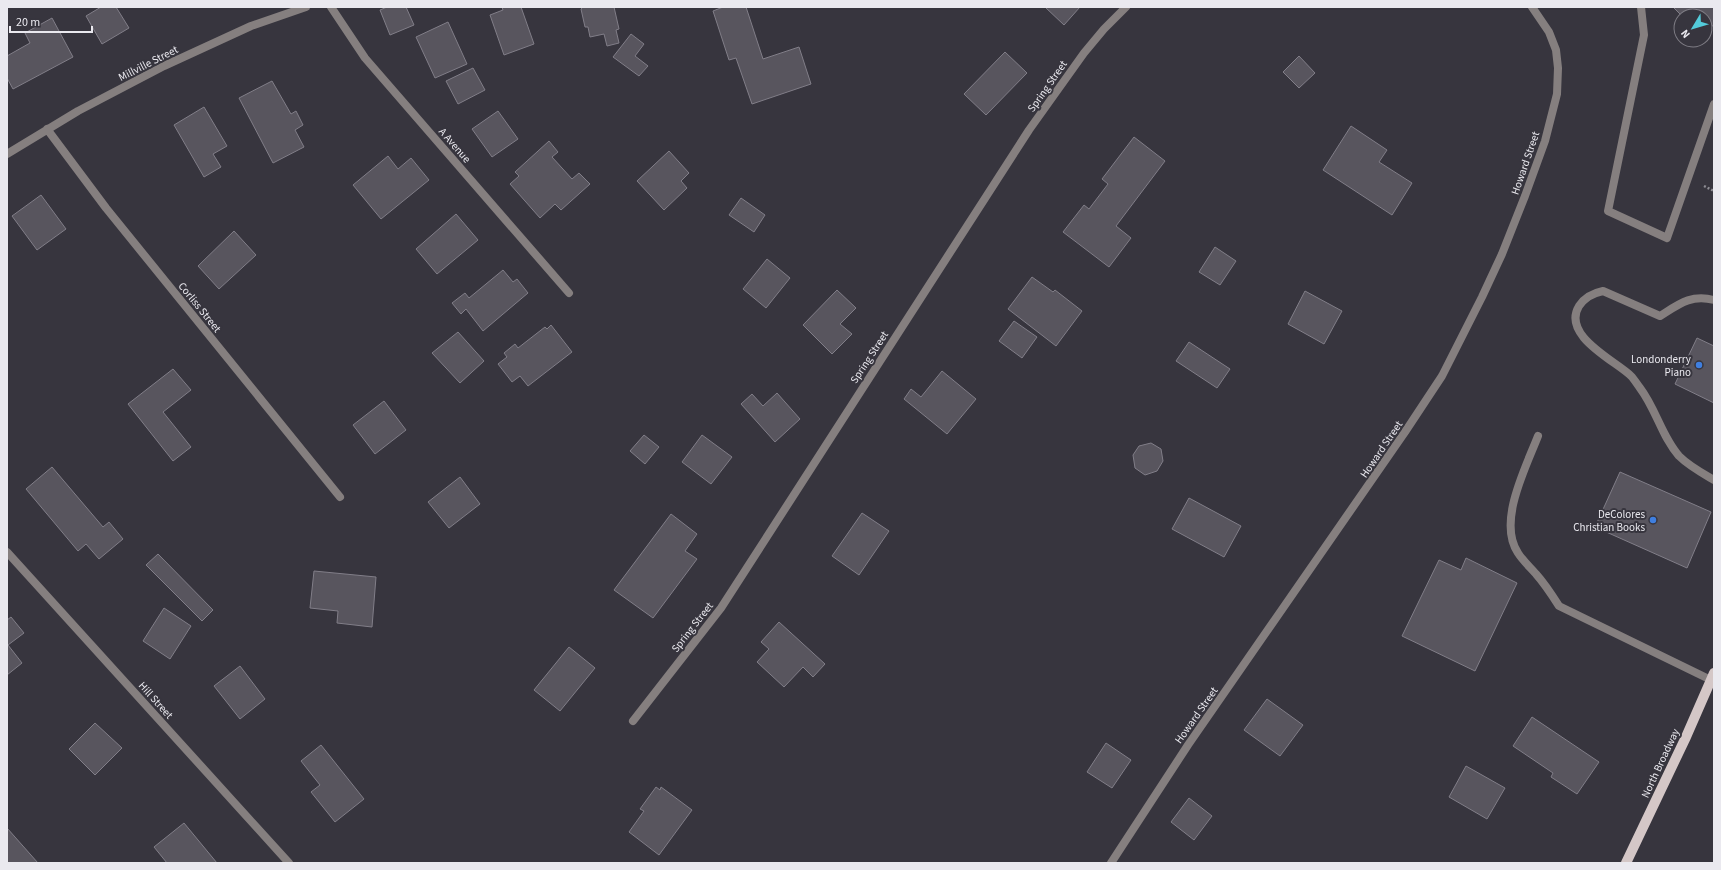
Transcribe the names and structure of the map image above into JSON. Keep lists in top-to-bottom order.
{
  "streets": {
    "main road": ["North Broadway"],
    "street": [
      "Millville Street",
      "Spring Street",
      "A Avenue",
      "Howard Street",
      "Corliss Street",
      "Hill Street"
    ]
  },
  "crossings": [
    ["Millville Street", "Corliss Street"]
  ],
  "places": ["Londonderry Piano", "DeColores Christian Books"],
  "scale_bar": "20 m",
  "north": "bottom left"
}
